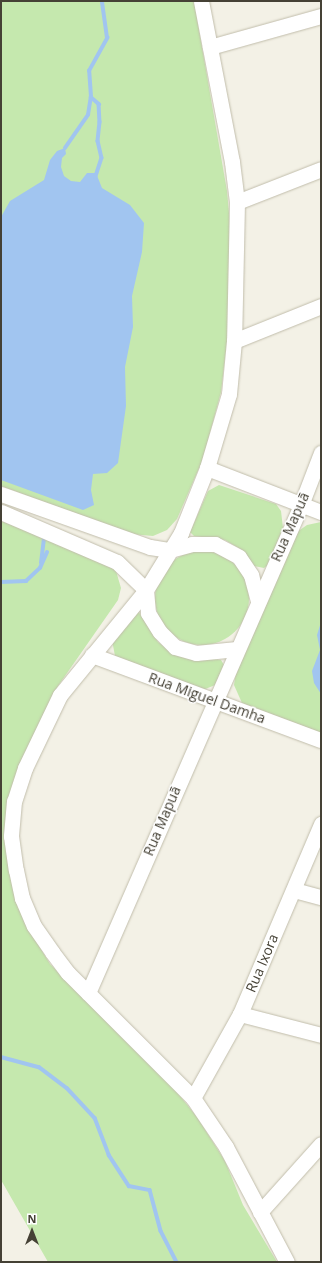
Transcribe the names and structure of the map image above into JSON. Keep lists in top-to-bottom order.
{
  "streets": {
    "street": ["Rua Mapuã", "Rua Miguel Damha", "Rua Ixora"]
  },
  "crossings": [
    ["Rua Mapuã", "Rua Miguel Damha"]
  ],
  "north": "top"
}
